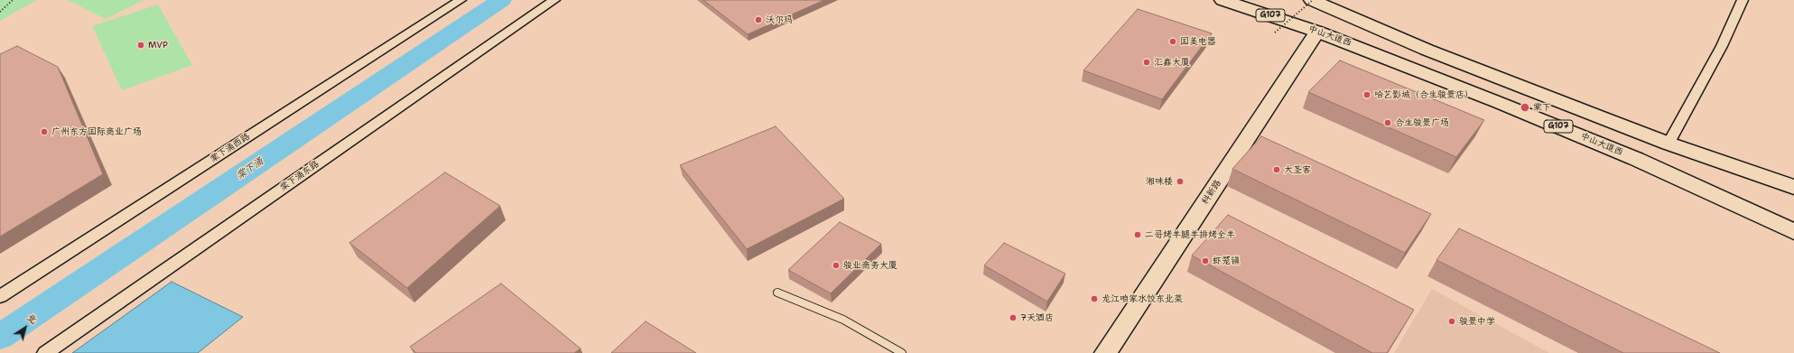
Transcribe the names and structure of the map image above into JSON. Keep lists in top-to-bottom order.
{
  "streets": {
    "highway": ["G107", "中山大道西"],
    "street": ["棠下涌西路", "棠下涌东路", "科新路"]
  },
  "crossings": [
    ["中山大道西", "科新路"]
  ],
  "water": ["棠下涌"],
  "places": [
    "沃尔玛",
    "国美电器",
    "MVP",
    "汇鑫大厦",
    "哈艺影城（合生骏景店）",
    "棠下",
    "合生骏景广场",
    "广州东方国际商业广场",
    "大圣客",
    "湘味楼",
    "二哥烤羊腿羊排烤全羊",
    "虾笼镇",
    "骏业商务大厦",
    "龙江咱家水饺东北菜",
    "7天酒店",
    "骏景中学"
  ],
  "north": "top right"
}
